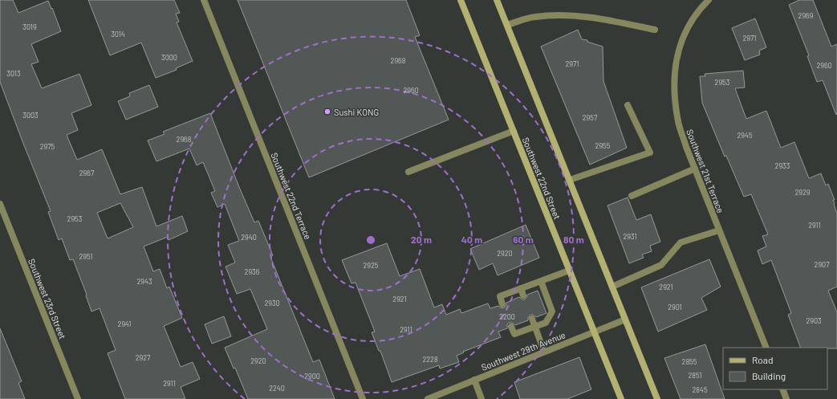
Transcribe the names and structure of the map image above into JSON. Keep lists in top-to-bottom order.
{
  "streets": {
    "main road": ["Southwest 22nd Street"],
    "street": [
      "Southwest 21st Terrace",
      "Southwest 22nd Terrace",
      "Southwest 23rd Street",
      "Southwest 29th Avenue"
    ]
  },
  "crossings": [
    ["Southwest 22nd Street", "Southwest 29th Avenue"]
  ],
  "places": ["Sushi KONG"],
  "house_numbers": [
    "2969",
    "3019",
    "3014",
    "2971",
    "3000",
    "2968",
    "2971",
    "2960",
    "3013",
    "2953",
    "2960",
    "3003",
    "2957",
    "2945",
    "2968",
    "2955",
    "2975",
    "2933",
    "2967",
    "2929",
    "2953",
    "2911",
    "2931",
    "2940",
    "2920",
    "2951",
    "2907",
    "2925",
    "2936",
    "2943",
    "2921",
    "2921",
    "2930",
    "2901",
    "2200",
    "2903",
    "2941",
    "2911",
    "2927",
    "2228",
    "2920",
    "2855",
    "2851",
    "2900",
    "2911",
    "2240",
    "2845"
  ],
  "legend": ["Road", "Building"],
  "rings": [
    "20 m",
    "40 m",
    "60 m",
    "80 m"
  ]
}
